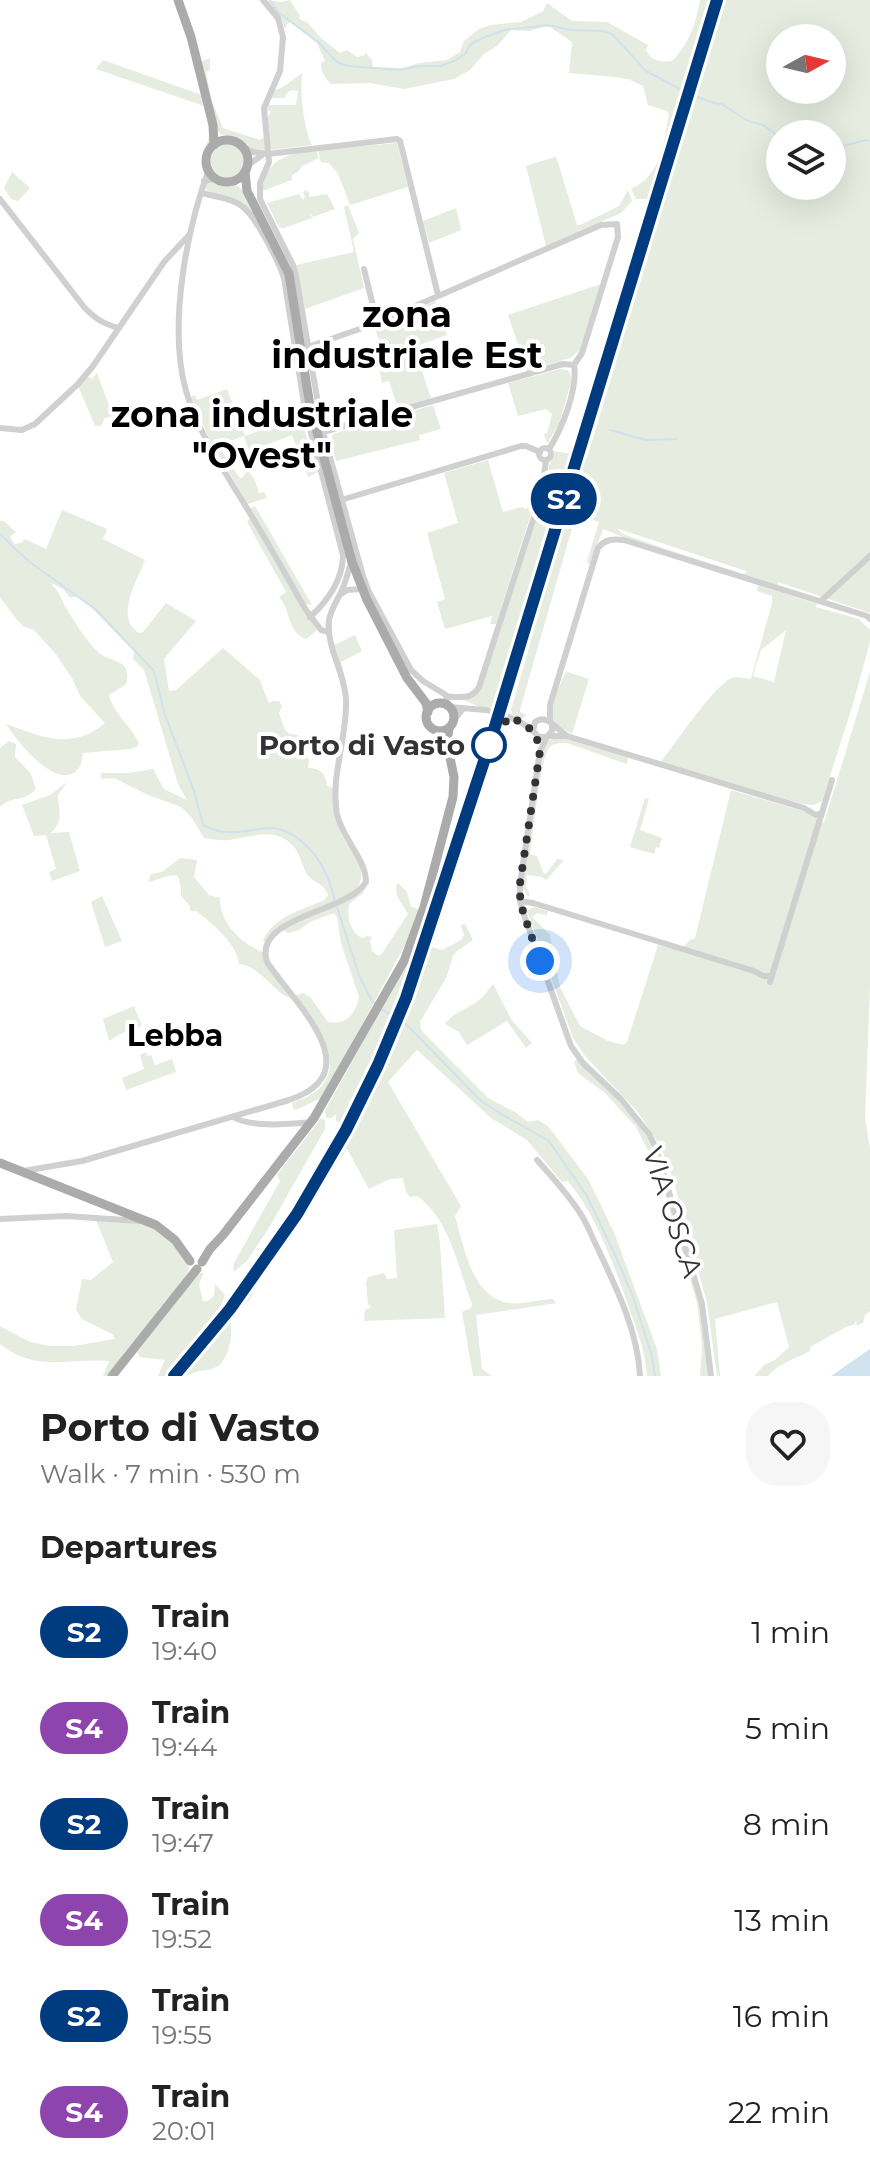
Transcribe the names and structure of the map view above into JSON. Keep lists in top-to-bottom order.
{
  "streets": {
    "street": ["VIA OSCA"]
  },
  "districts": ["zona industriale Est", "zona industriale \"Ovest\"", "Lebba"],
  "places": ["Porto di Vasto"],
  "north": "right",
  "page": {
    "on_map": "S2",
    "heading": [
      ["Porto di Vasto", "Walk · 7 min · 530 m"],
      "Departures"
    ],
    "list": [
      {
        "mark": "S2",
        "name": "Train",
        "note": "19:40",
        "value": "1 min"
      },
      {
        "mark": "S4",
        "name": "Train",
        "note": "19:44",
        "value": "5 min"
      },
      {
        "mark": "S2",
        "name": "Train",
        "note": "19:47",
        "value": "8 min"
      },
      {
        "mark": "S4",
        "name": "Train",
        "note": "19:52",
        "value": "13 min"
      },
      {
        "mark": "S2",
        "name": "Train",
        "note": "19:55",
        "value": "16 min"
      },
      {
        "mark": "S4",
        "name": "Train",
        "note": "20:01",
        "value": "22 min"
      }
    ]
  }
}
